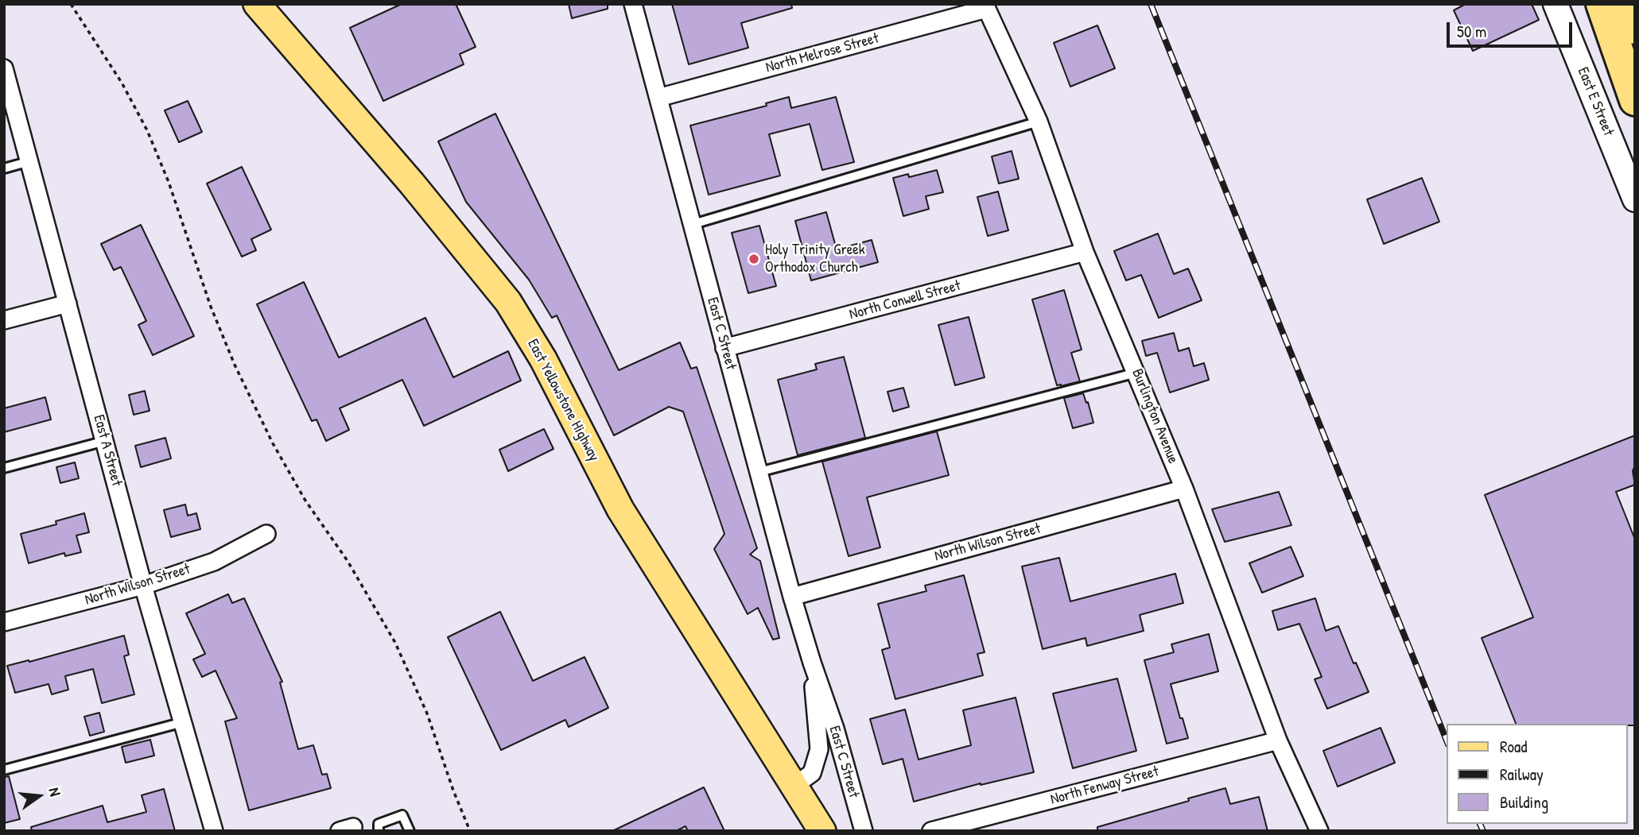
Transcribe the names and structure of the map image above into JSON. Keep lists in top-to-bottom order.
{
  "streets": {
    "main road": ["East E Street", "East Yellowstone Highway"],
    "street": [
      "North Melrose Street",
      "North Conwell Street",
      "East C Street",
      "Burlington Avenue",
      "East A Street",
      "North Wilson Street",
      "North Fenway Street"
    ]
  },
  "crossings": [
    ["North Melrose Street", "East C Street"],
    ["North Melrose Street", "Burlington Avenue"],
    ["North Conwell Street", "East C Street"],
    ["North Conwell Street", "Burlington Avenue"],
    ["East C Street", "East Yellowstone Highway"],
    ["East C Street", "North Wilson Street"],
    ["Burlington Avenue", "North Wilson Street"],
    ["Burlington Avenue", "North Fenway Street"],
    ["East A Street", "North Wilson Street"]
  ],
  "places": ["Holy Trinity Greek Orthodox Church"],
  "legend": ["Road", "Railway", "Building"],
  "scale_bar": "50 m",
  "north": "right"
}
